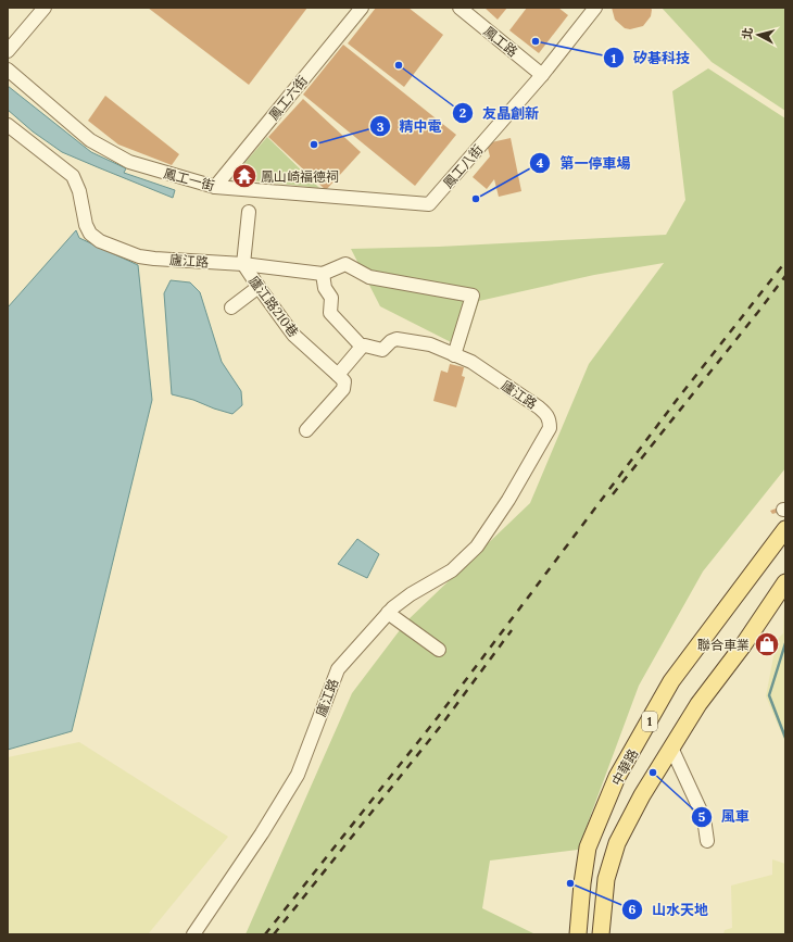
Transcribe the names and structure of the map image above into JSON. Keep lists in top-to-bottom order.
{
  "streets": {
    "main road": ["1", "中華路"],
    "street": [
      "鳳工路",
      "鳳工六街",
      "鳳工八街",
      "鳳工一街",
      "廬江路",
      "廬江路210巷"
    ]
  },
  "crossings": [
    ["鳳工路", "鳳工八街"],
    ["鳳工六街", "鳳工一街"],
    ["鳳工八街", "鳳工一街"],
    ["廬江路", "廬江路210巷"]
  ],
  "places": {
    "other": [
      "矽碁科技",
      "友晶創新",
      "精中電",
      "第一停車場",
      "風車",
      "山水天地"
    ],
    "temple": ["鳳山崎福德祠"],
    "shop": ["聯合車業"]
  },
  "north": "left"
}
